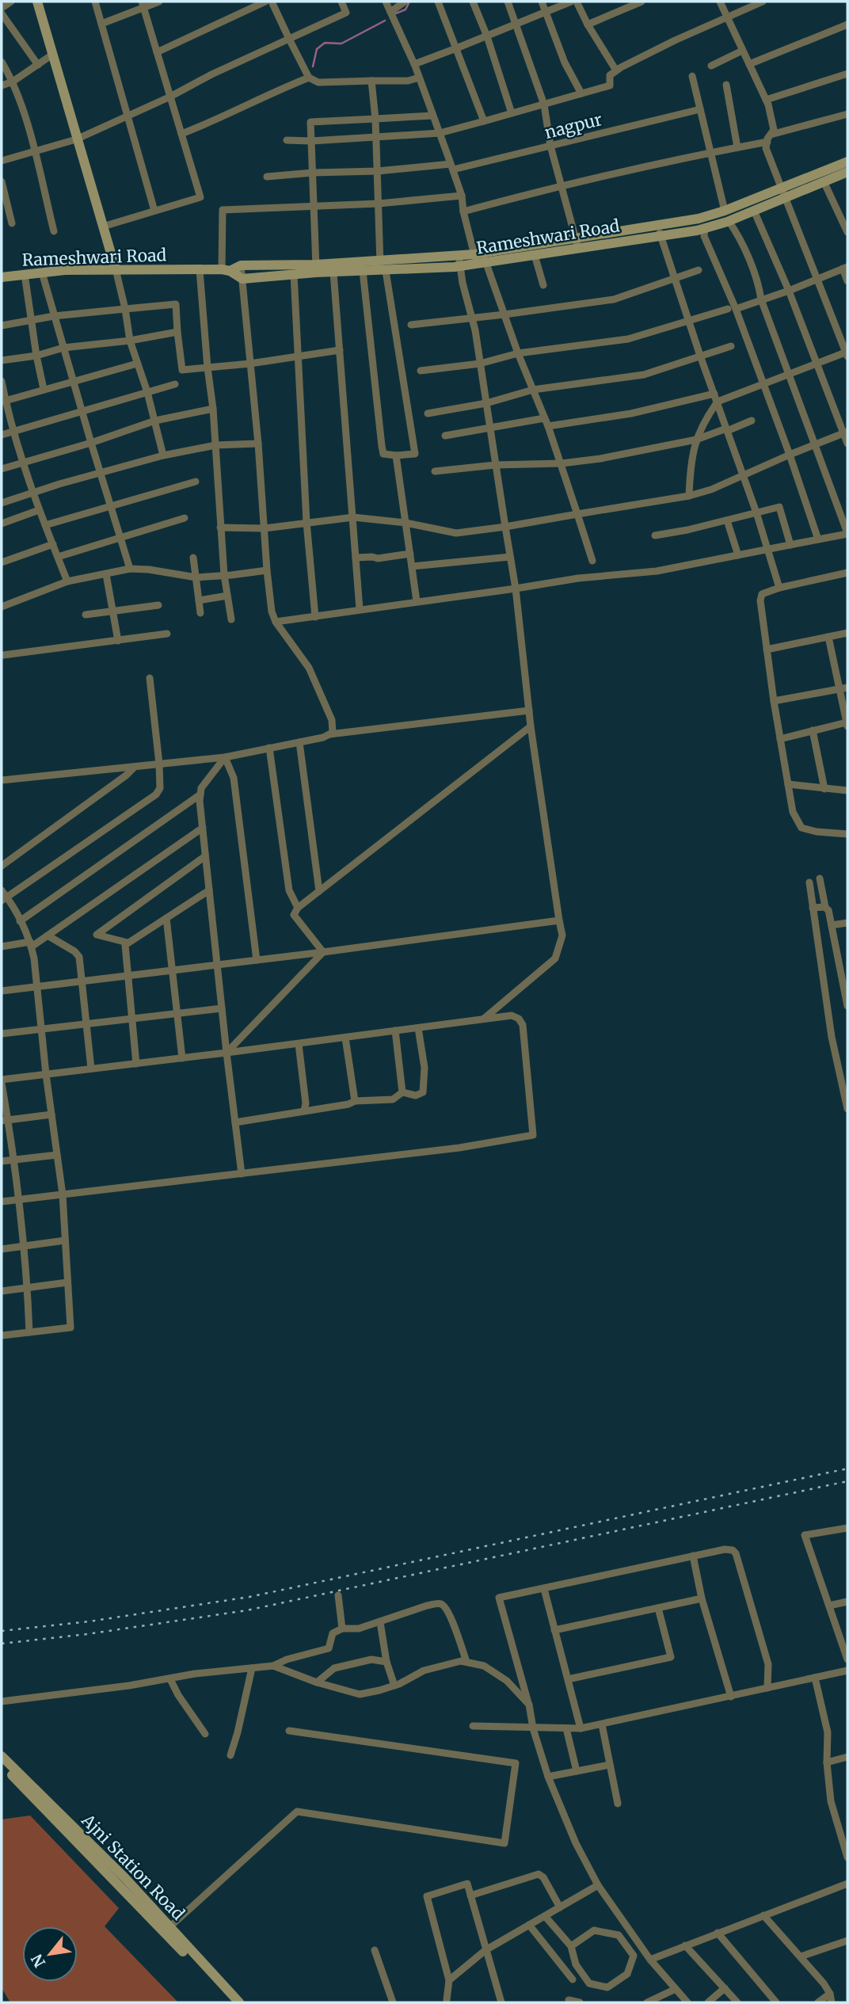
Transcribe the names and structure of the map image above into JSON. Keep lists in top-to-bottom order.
{
  "streets": {
    "main road": ["Rameshwari Road", "Ajni Station Road"],
    "street": ["nagpur"]
  },
  "north": "bottom left"
}
